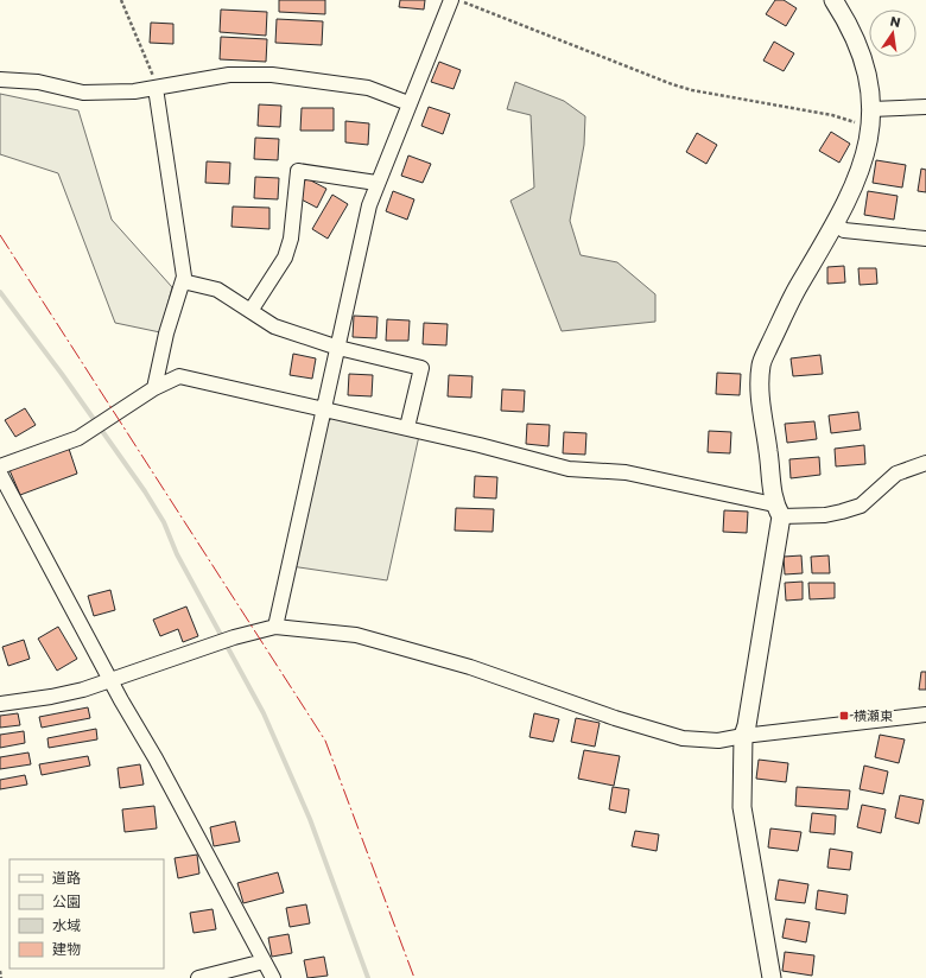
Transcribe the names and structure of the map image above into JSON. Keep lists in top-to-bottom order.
{
  "places": {
    "transit": ["横瀬東"]
  },
  "legend": [
    "道路",
    "公園",
    "水域",
    "建物"
  ],
  "north": "top"
}
